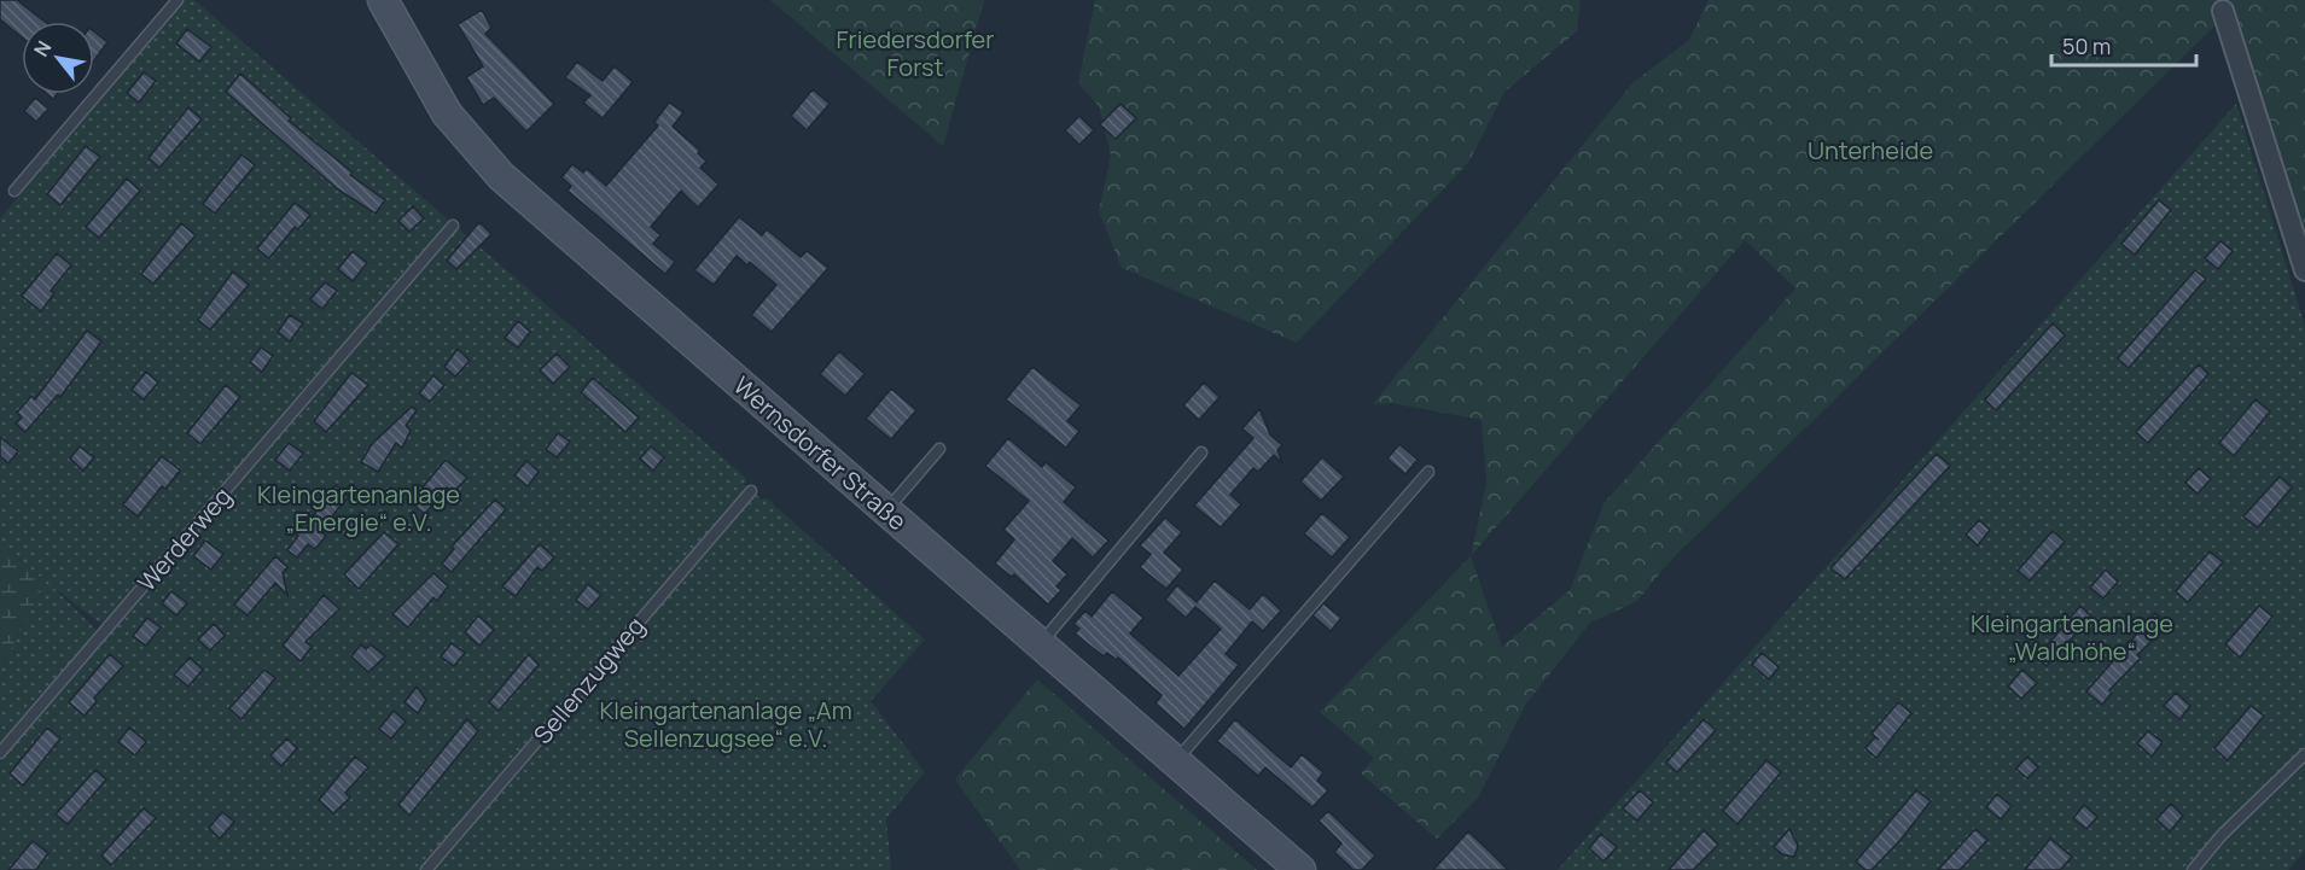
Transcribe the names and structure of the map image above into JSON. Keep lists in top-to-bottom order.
{
  "streets": {
    "main road": ["Wernsdorfer Straße"],
    "lane": ["Werderweg", "Sellenzugweg"]
  },
  "parks": [
    "Friedersdorfer Forst",
    "Unterheide",
    "Kleingartenanlage „Energie“ e.V.",
    "Kleingartenanlage „Waldhöhe“",
    "Kleingartenanlage „Am Sellenzugsee“ e.V."
  ],
  "scale_bar": "50 m",
  "north": "top left"
}
